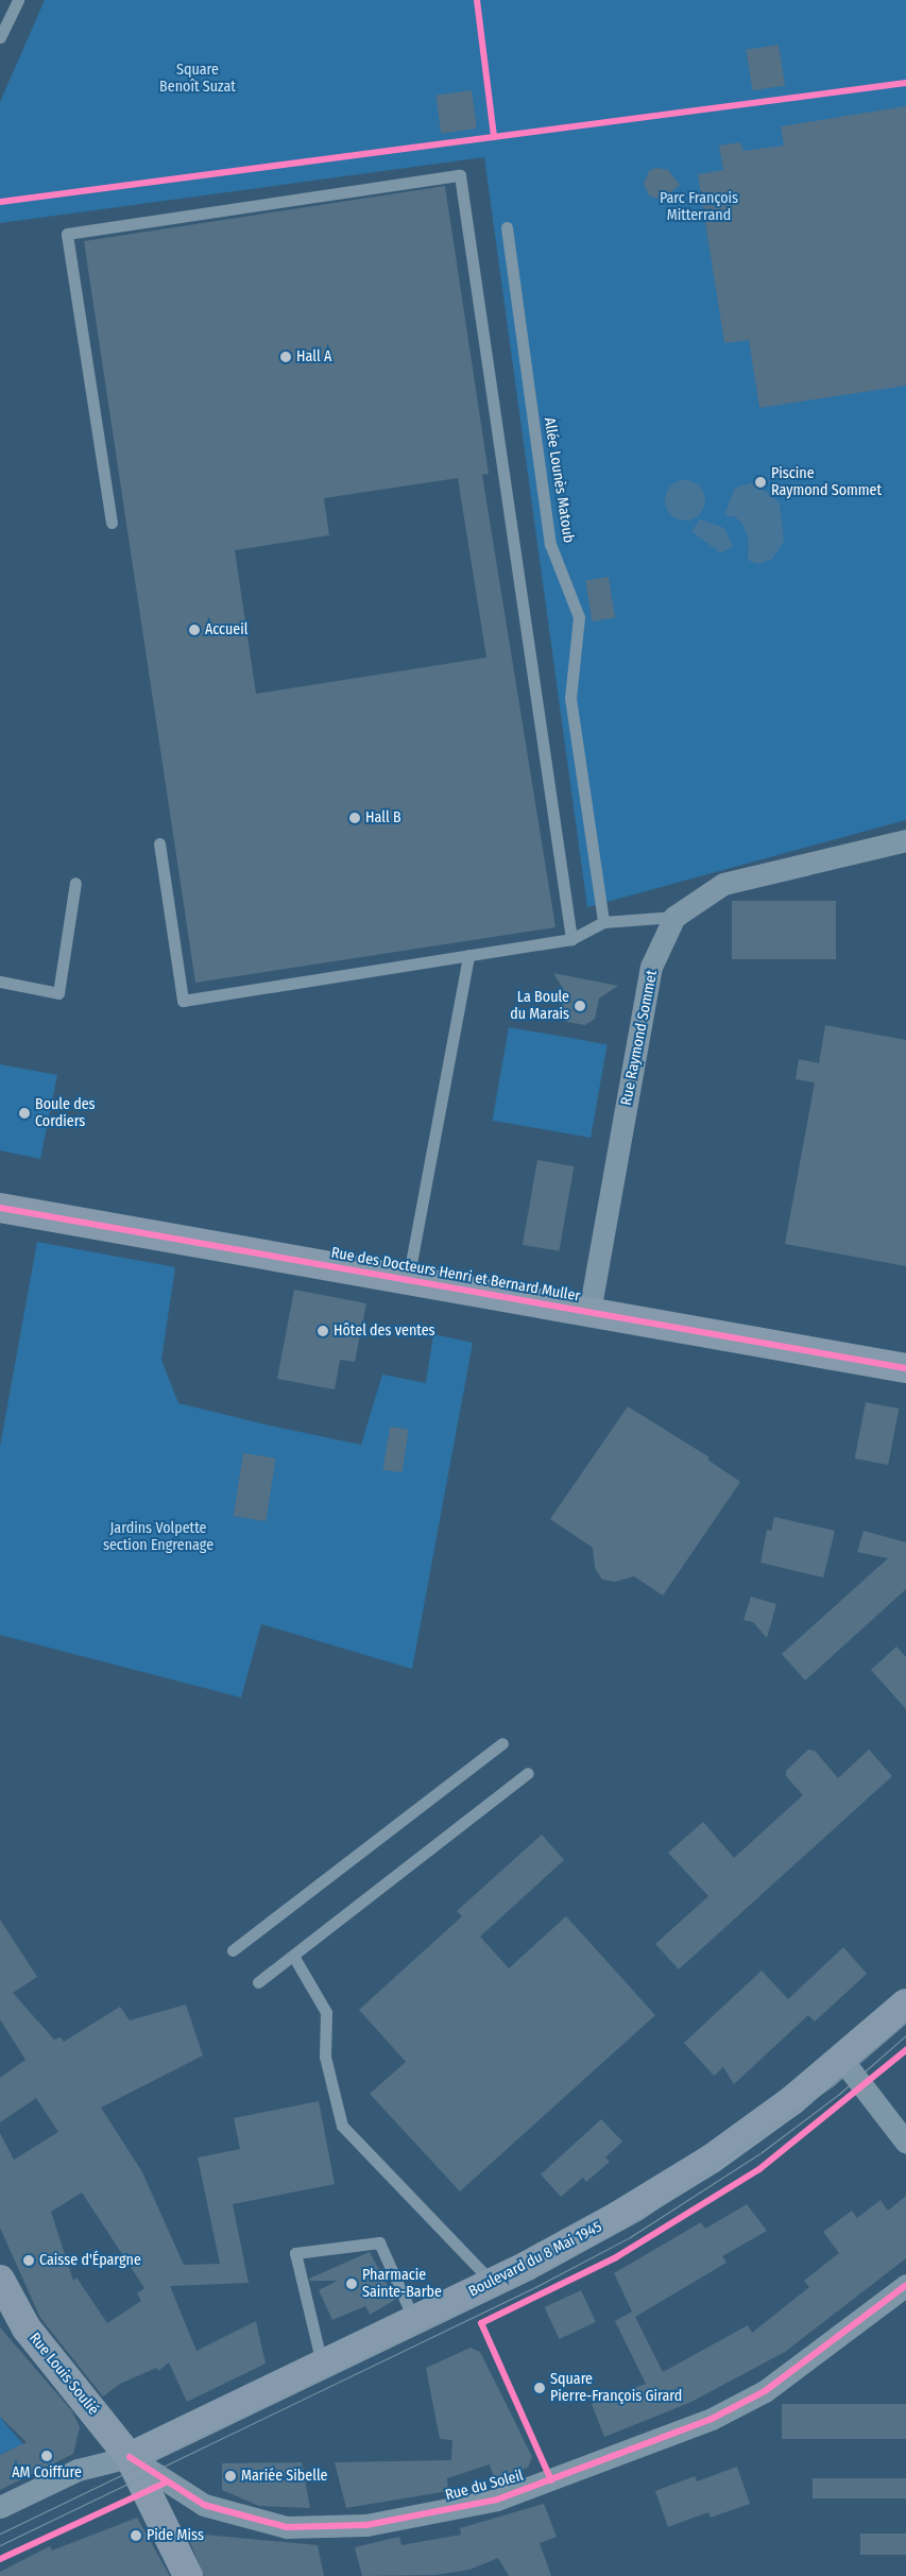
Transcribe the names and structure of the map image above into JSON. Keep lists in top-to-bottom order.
{
  "streets": {
    "main road": ["Rue des Docteurs Henri et Bernard Muller", "Boulevard du 8 Mai 1945", "Rue Louis Soulié"],
    "street": ["Rue Raymond Sommet", "Rue du Soleil"],
    "lane": ["Allée Lounès Matoub"]
  },
  "crossings": [
    ["Rue Raymond Sommet", "Rue des Docteurs Henri et Bernard Muller"],
    ["Boulevard du 8 Mai 1945", "Rue Louis Soulié"],
    ["Boulevard du 8 Mai 1945", "Rue du Soleil"],
    ["Rue Louis Soulié", "Rue du Soleil"]
  ],
  "parks": ["Square Benoît Suzat", "Parc François Mitterrand", "Jardins Volpette section Engrenage"],
  "places": [
    "Hall A",
    "Piscine Raymond Sommet",
    "Accueil",
    "Hall B",
    "La Boule du Marais",
    "Boule des Cordiers",
    "Hôtel des ventes",
    "Caisse d'Épargne",
    "Pharmacie Sainte-Barbe",
    "Square Pierre-François Girard",
    "AM Coiffure",
    "Mariée Sibelle",
    "Pide Miss"
  ]
}
